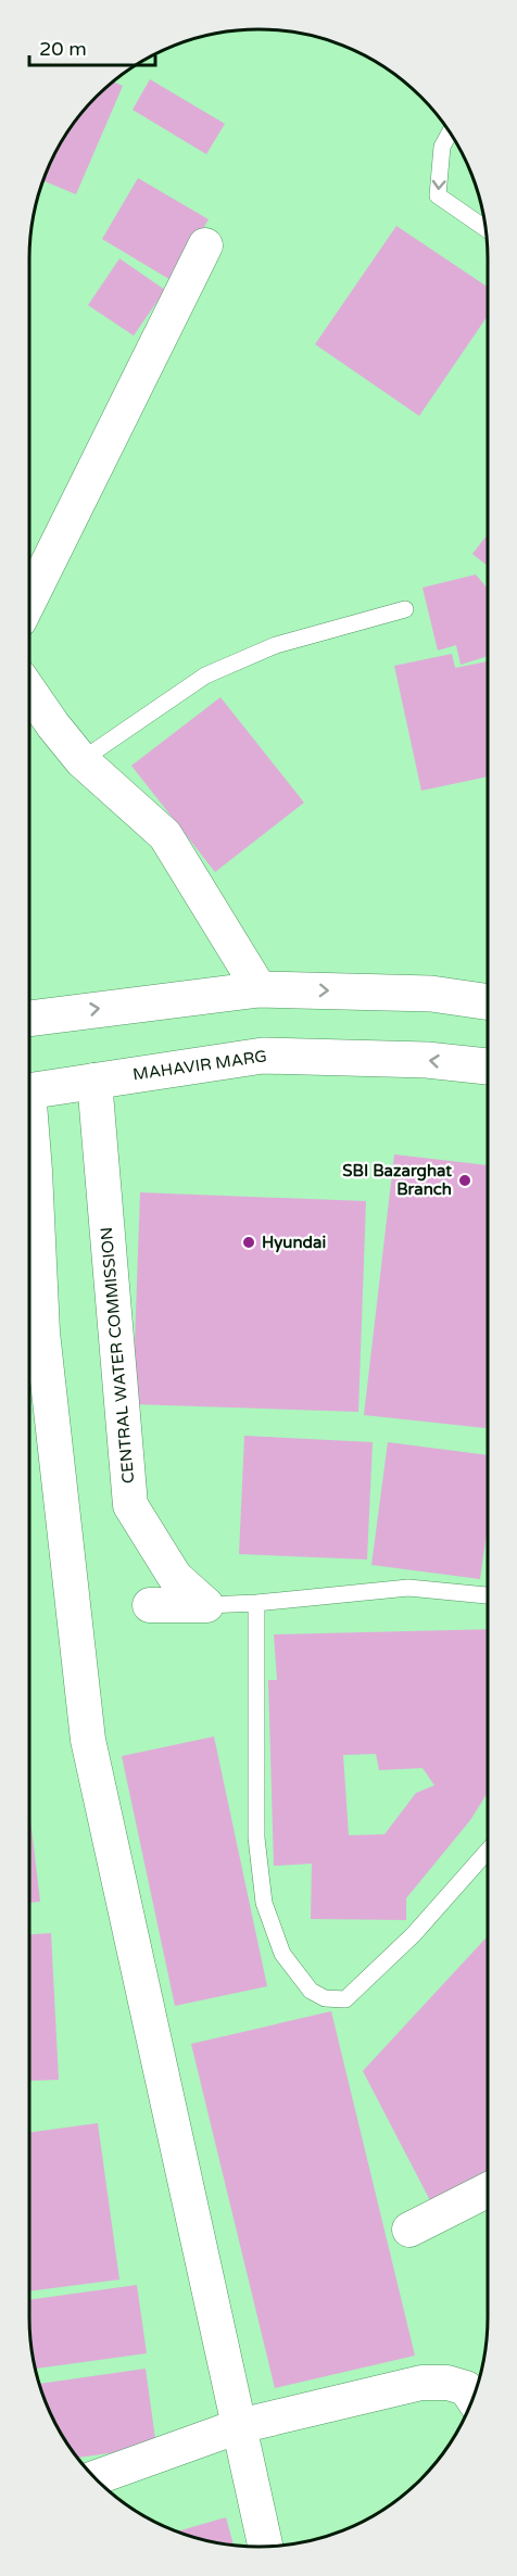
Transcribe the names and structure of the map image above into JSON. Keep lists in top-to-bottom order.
{
  "streets": {
    "highway": ["MAHAVIR MARG"],
    "street": ["CENTRAL WATER COMMISSION"]
  },
  "crossings": [
    ["MAHAVIR MARG", "CENTRAL WATER COMMISSION"]
  ],
  "places": ["SBI Bazarghat Branch", "Hyundai"],
  "scale_bar": "20 m"
}
